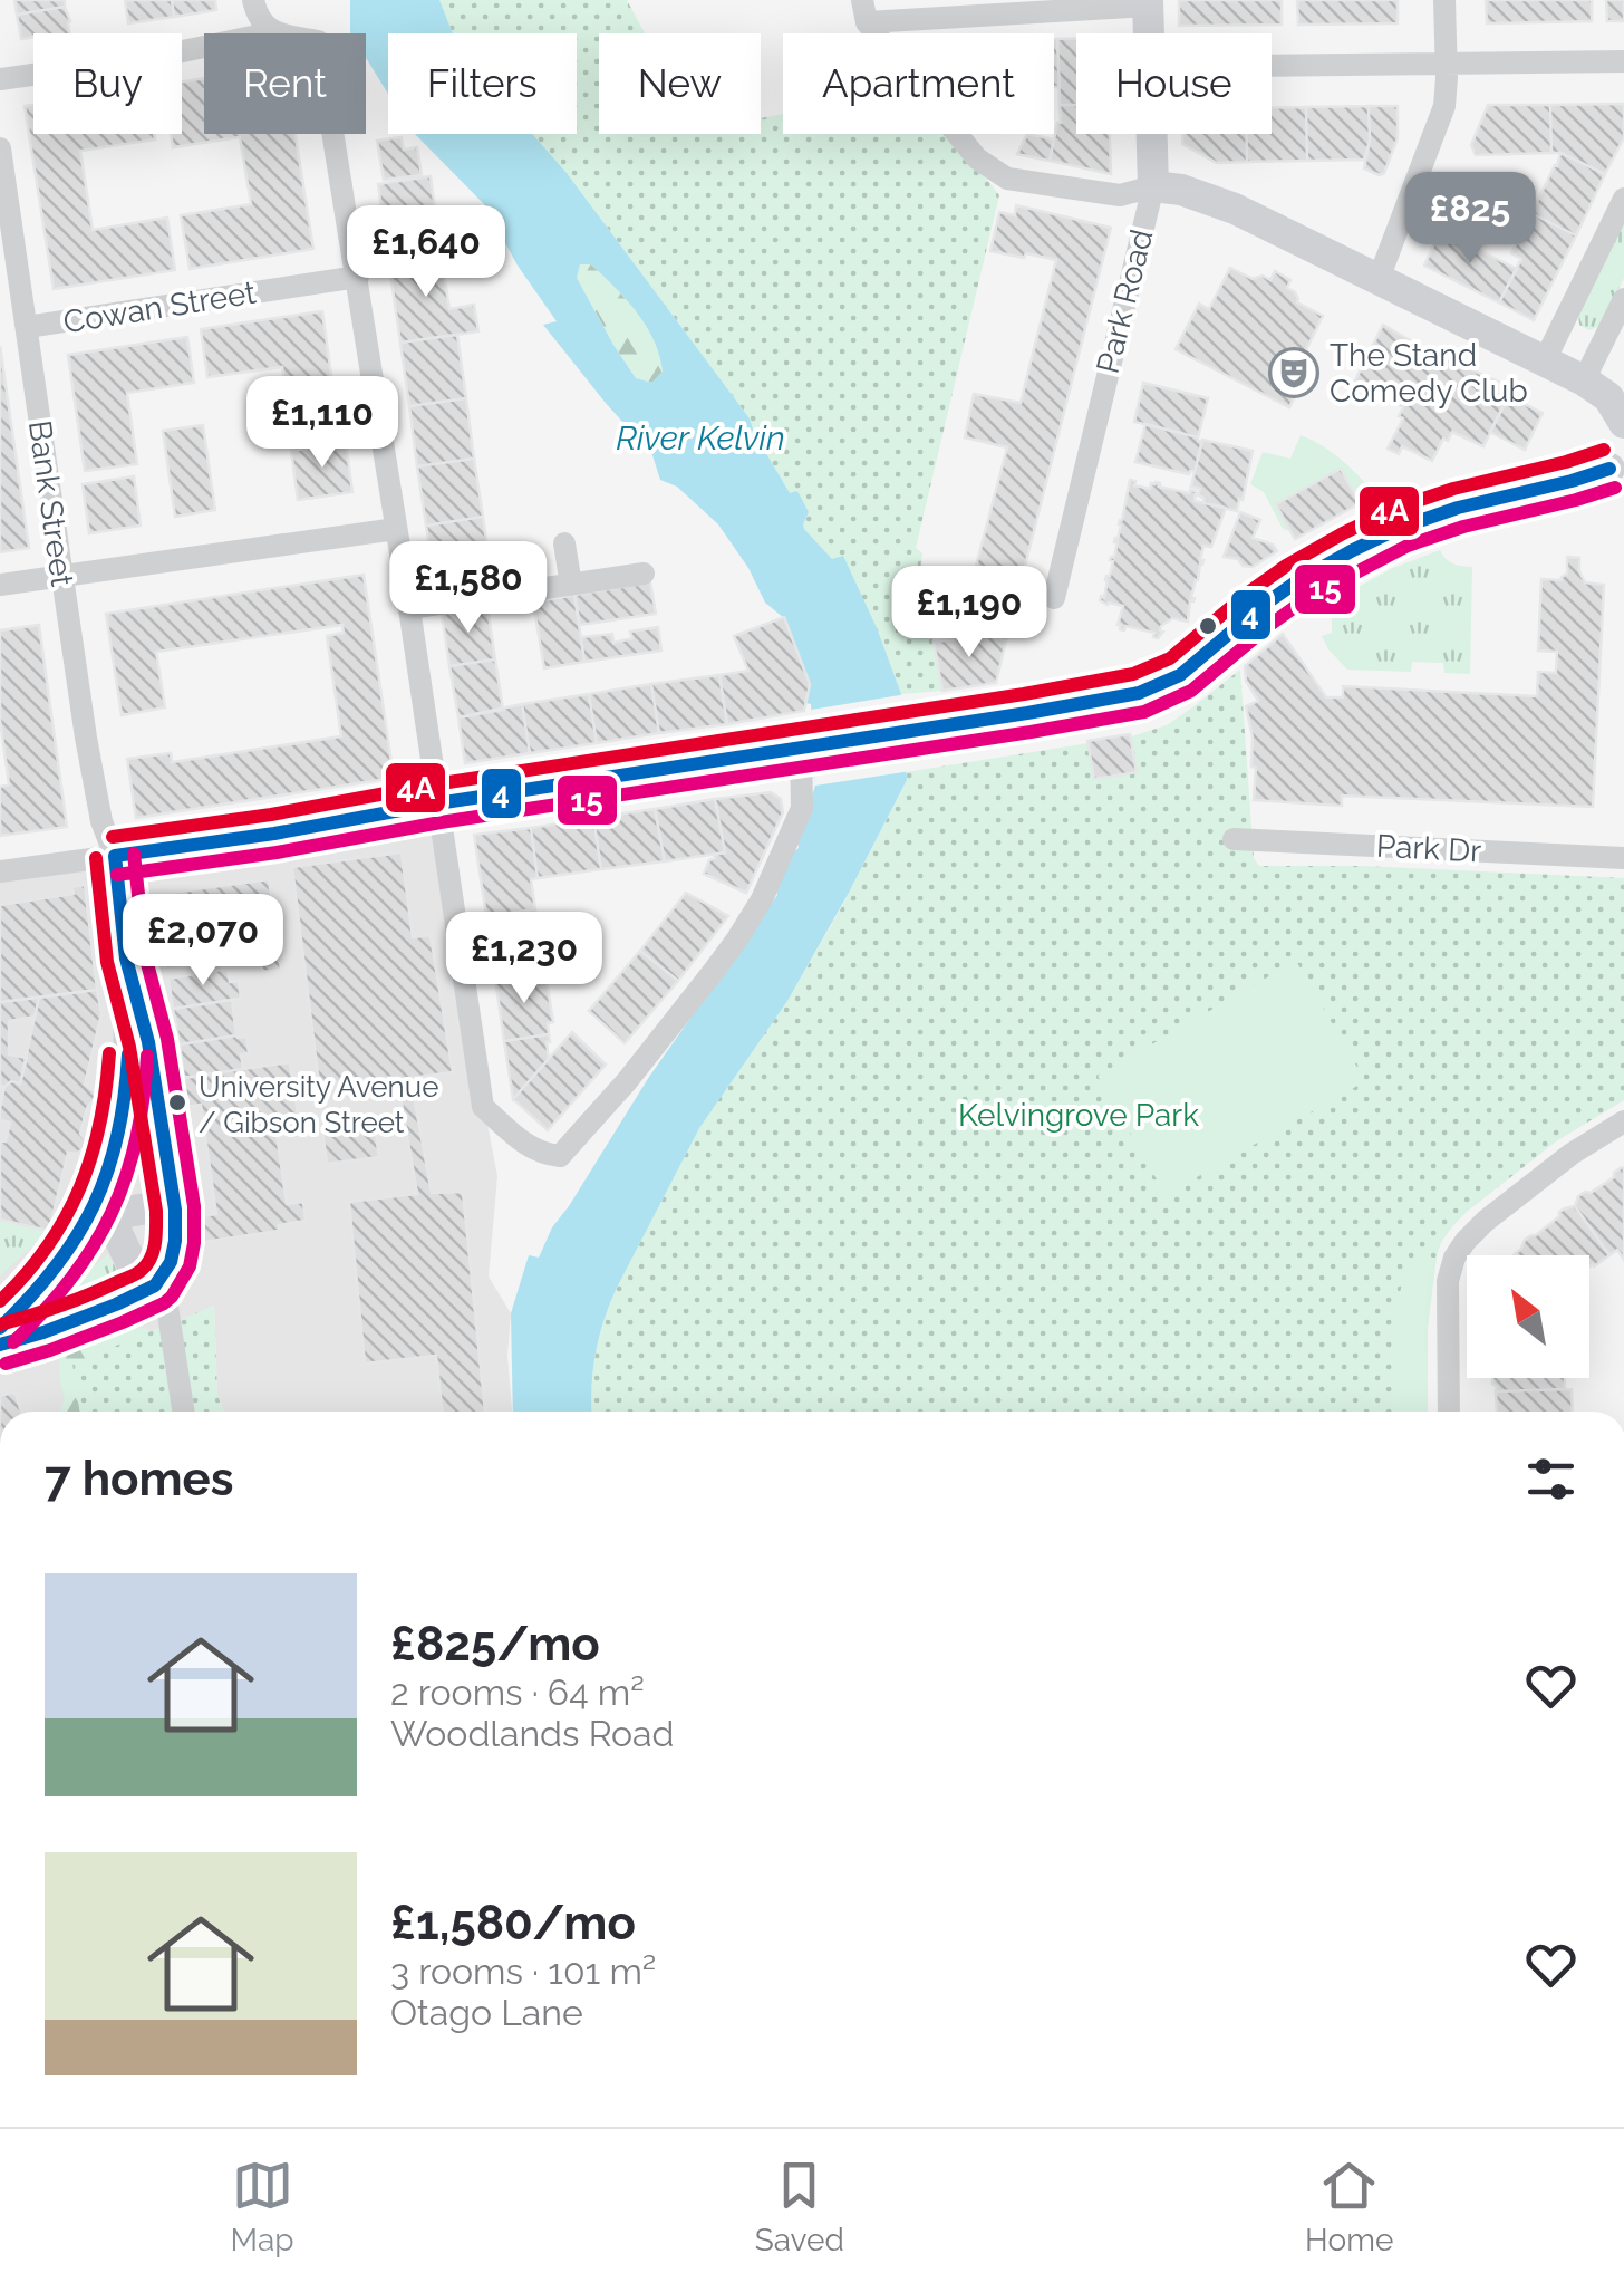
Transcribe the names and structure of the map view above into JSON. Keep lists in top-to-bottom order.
{
  "streets": {
    "street": [
      "Park Road",
      "Cowan Street",
      "Bank Street",
      "Park Dr"
    ]
  },
  "crossings": [
    ["Cowan Street", "Bank Street"]
  ],
  "water": ["River Kelvin"],
  "parks": ["Kelvingrove Park"],
  "places": {
    "theatre": ["The Stand Comedy Club"],
    "other": ["University Avenue / Gibson Street"]
  },
  "lines": ["transit line 4A", "transit line 4", "transit line 15"],
  "north": "top left",
  "page": {
    "chip": [
      "Buy",
      "Rent",
      "Filters",
      "New",
      "Apartment",
      "House"
    ],
    "price": [
      "£825",
      "£1,640",
      "£1,110",
      "£1,580",
      "£1,190",
      "£2,070",
      "£1,230"
    ],
    "heading": "7 homes",
    "list": [
      {
        "name": "£825/mo",
        "note": "2 rooms · 64 m² · Woodlands Road"
      },
      {
        "name": "£1,580/mo",
        "note": "3 rooms · 101 m² · Otago Lane"
      }
    ],
    "tabs": ["Map", "Saved", "Home"]
  }
}
